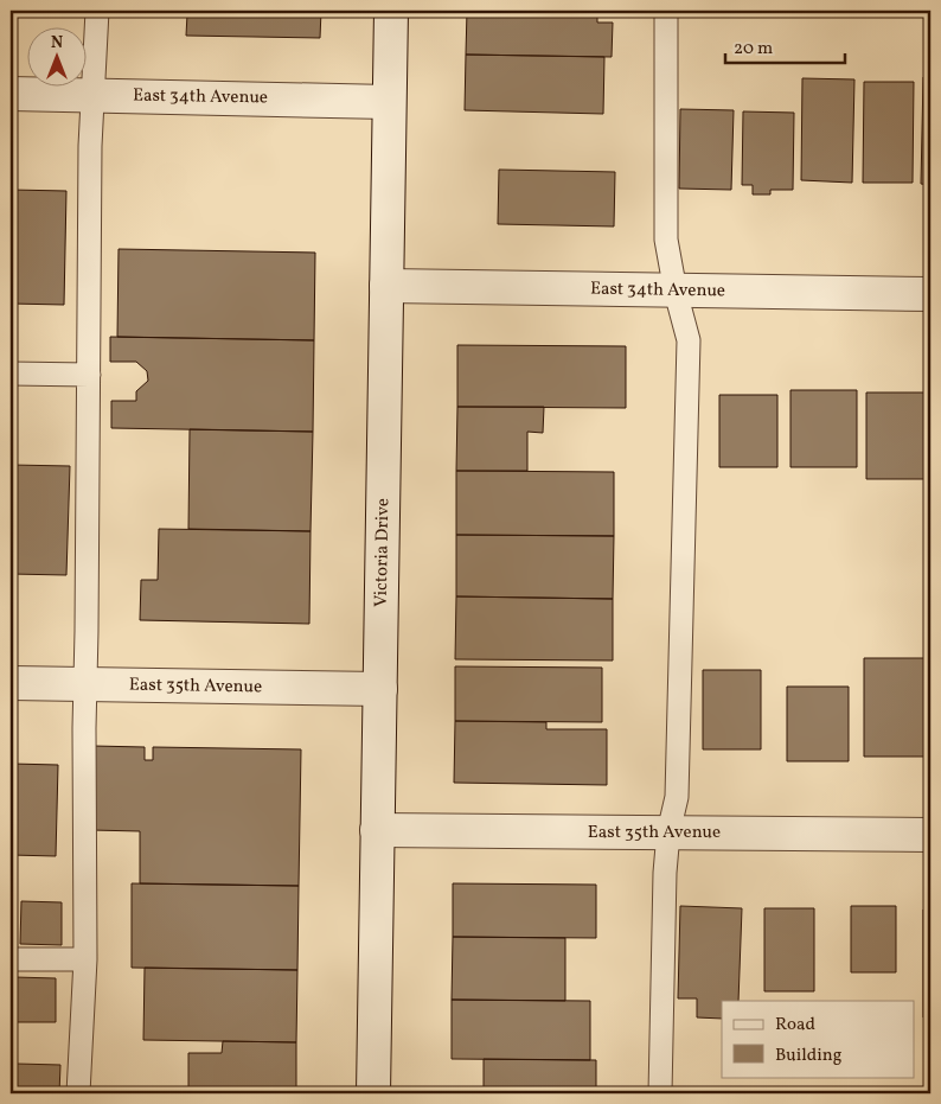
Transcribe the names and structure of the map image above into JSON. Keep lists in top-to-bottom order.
{
  "streets": {
    "street": ["East 34th Avenue", "Victoria Drive", "East 35th Avenue"]
  },
  "crossings": [
    ["East 34th Avenue", "Victoria Drive"],
    ["Victoria Drive", "East 35th Avenue"]
  ],
  "legend": ["Road", "Building"],
  "scale_bar": "20 m",
  "north": "top"
}
